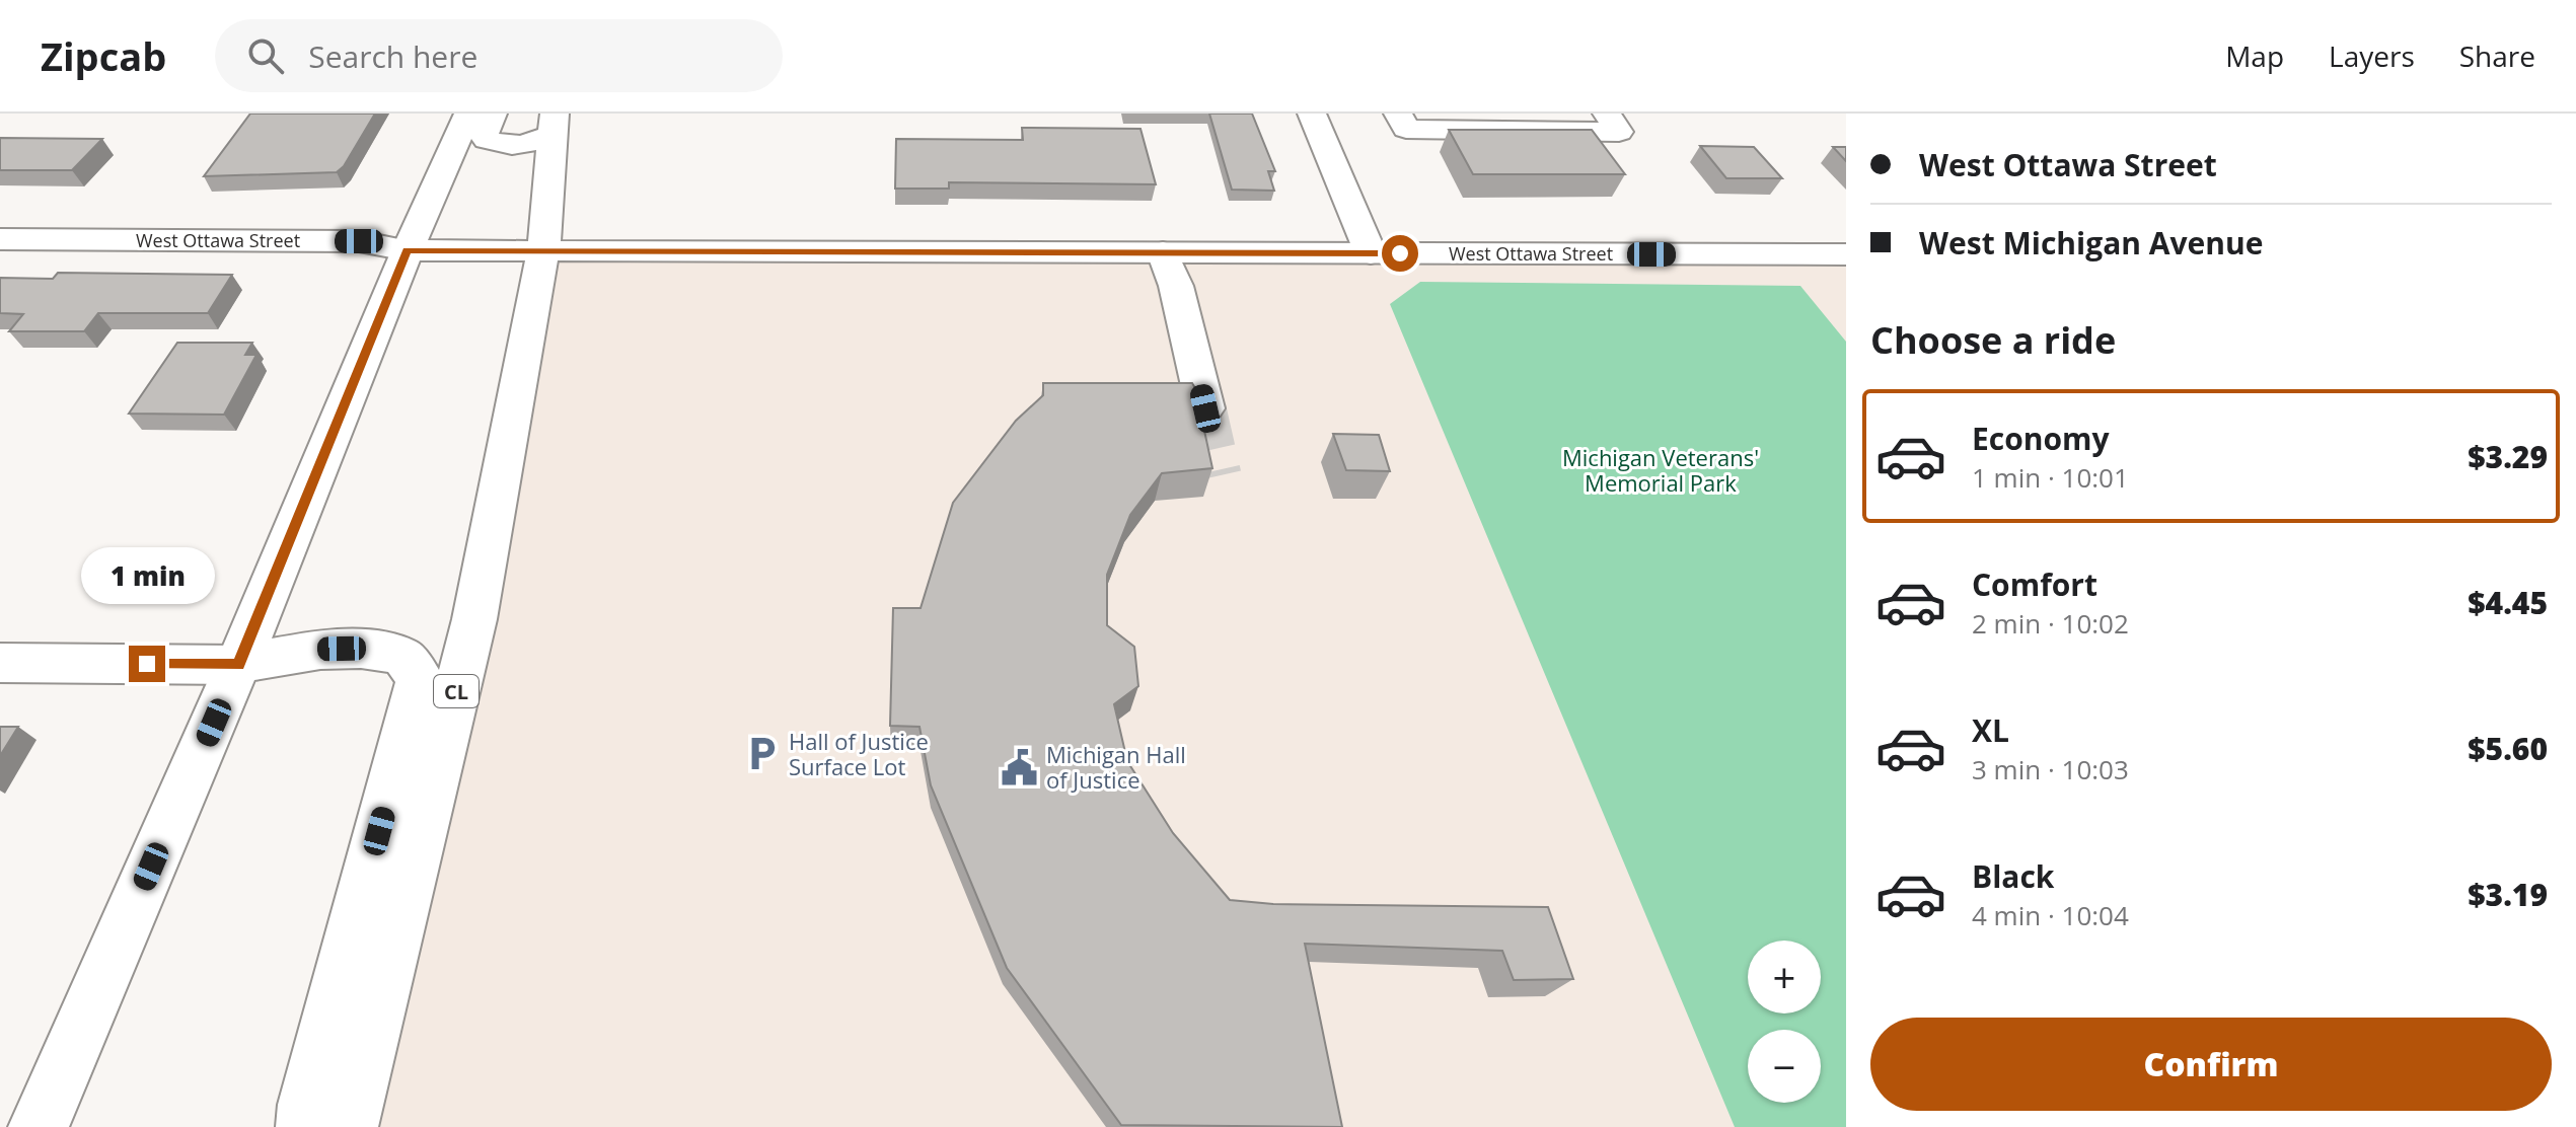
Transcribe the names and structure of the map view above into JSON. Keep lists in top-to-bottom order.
{
  "streets": {
    "main road": ["West Ottawa Street", "CL"]
  },
  "crossings": [
    ["West Ottawa Street", "CL"]
  ],
  "parks": ["Michigan Veterans' Memorial Park"],
  "places": {
    "parking": ["Hall of Justice Surface Lot"],
    "public building": ["Michigan Hall of Justice"]
  },
  "page": {
    "header": "Zipcab",
    "search": "Search here",
    "nav": ["Map", "Layers", "Share"],
    "banner": ["West Ottawa Street", "West Michigan Avenue"],
    "heading": "Choose a ride",
    "list": [
      {
        "name": "Economy",
        "note": "1 min · 10:01",
        "value": "$3.29"
      },
      {
        "name": "Comfort",
        "note": "2 min · 10:02",
        "value": "$4.45"
      },
      {
        "name": "XL",
        "note": "3 min · 10:03",
        "value": "$5.60"
      },
      {
        "name": "Black",
        "note": "4 min · 10:04",
        "value": "$3.19"
      }
    ],
    "bubble": "1 min",
    "map_buttons": ["+", "−"],
    "buttons": "Confirm"
  }
}
